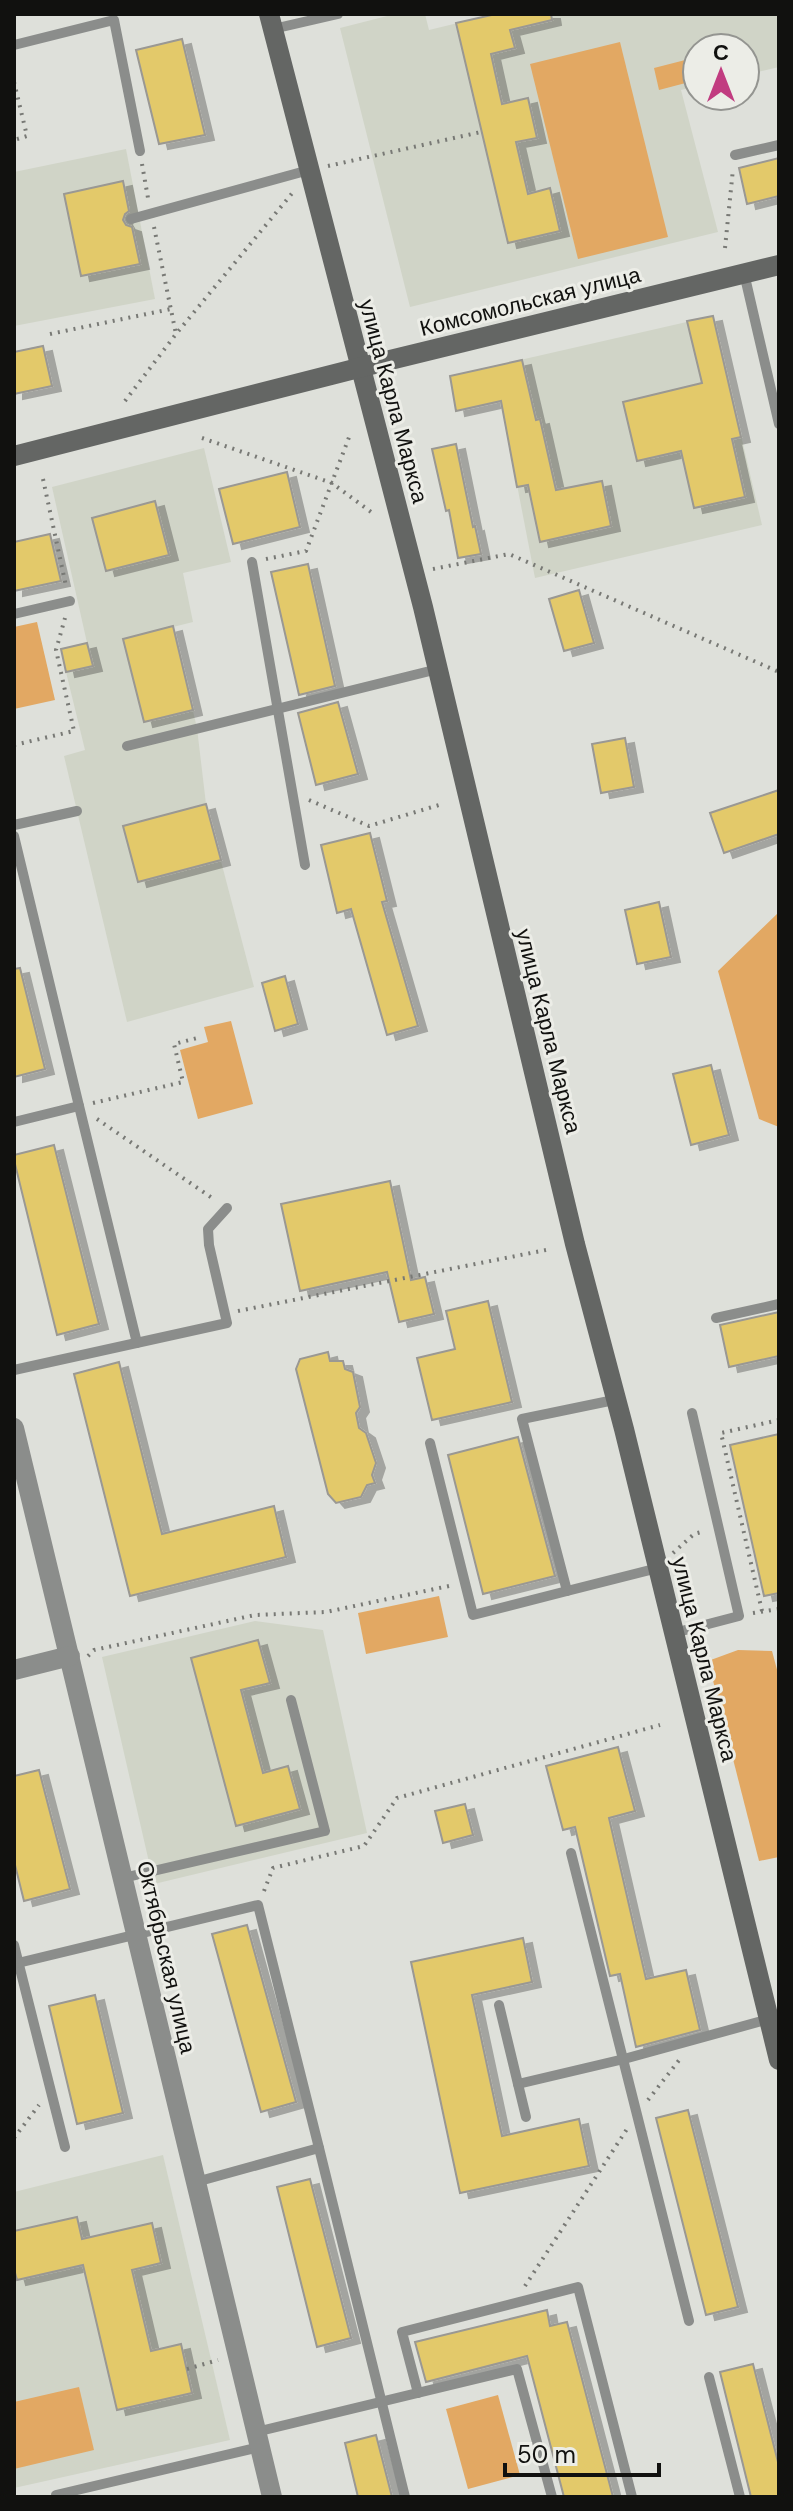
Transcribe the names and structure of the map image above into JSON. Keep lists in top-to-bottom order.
{
  "streets": {
    "main road": ["Комсомольская улица", "улица Карла Маркса"],
    "street": ["Октябрьская улица"]
  },
  "crossings": [
    ["Комсомольская улица", "улица Карла Маркса"]
  ],
  "scale_bar": "50 m",
  "north": "top"
}
